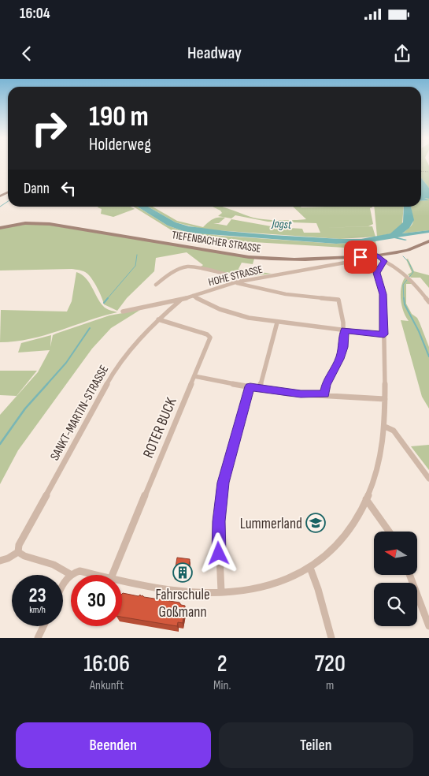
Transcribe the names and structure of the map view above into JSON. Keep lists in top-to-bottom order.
{
  "streets": {
    "main road": ["TIEFENBACHER STRASSE"],
    "street": ["HOHE STRASSE", "SANKT-MARTIN-STRASSE", "ROTER BUCK"]
  },
  "crossings": [
    ["TIEFENBACHER STRASSE", "HOHE STRASSE"],
    ["HOHE STRASSE", "SANKT-MARTIN-STRASSE"],
    ["SANKT-MARTIN-STRASSE", "ROTER BUCK"]
  ],
  "water": ["Jagst"],
  "places": {
    "school or university": ["Lummerland"],
    "building": ["Fahrschule Goßmann"]
  },
  "north": "left",
  "page": {
    "status": "16:04",
    "header": "Headway",
    "turn": ["190 m", "Holderweg"],
    "then": "Dann",
    "speed": "23 km/h",
    "limit": "30",
    "eta": [
      "16:06",
      "Ankunft",
      "2",
      "Min.",
      "720",
      "m"
    ],
    "buttons": ["Beenden", "Teilen"]
  }
}
